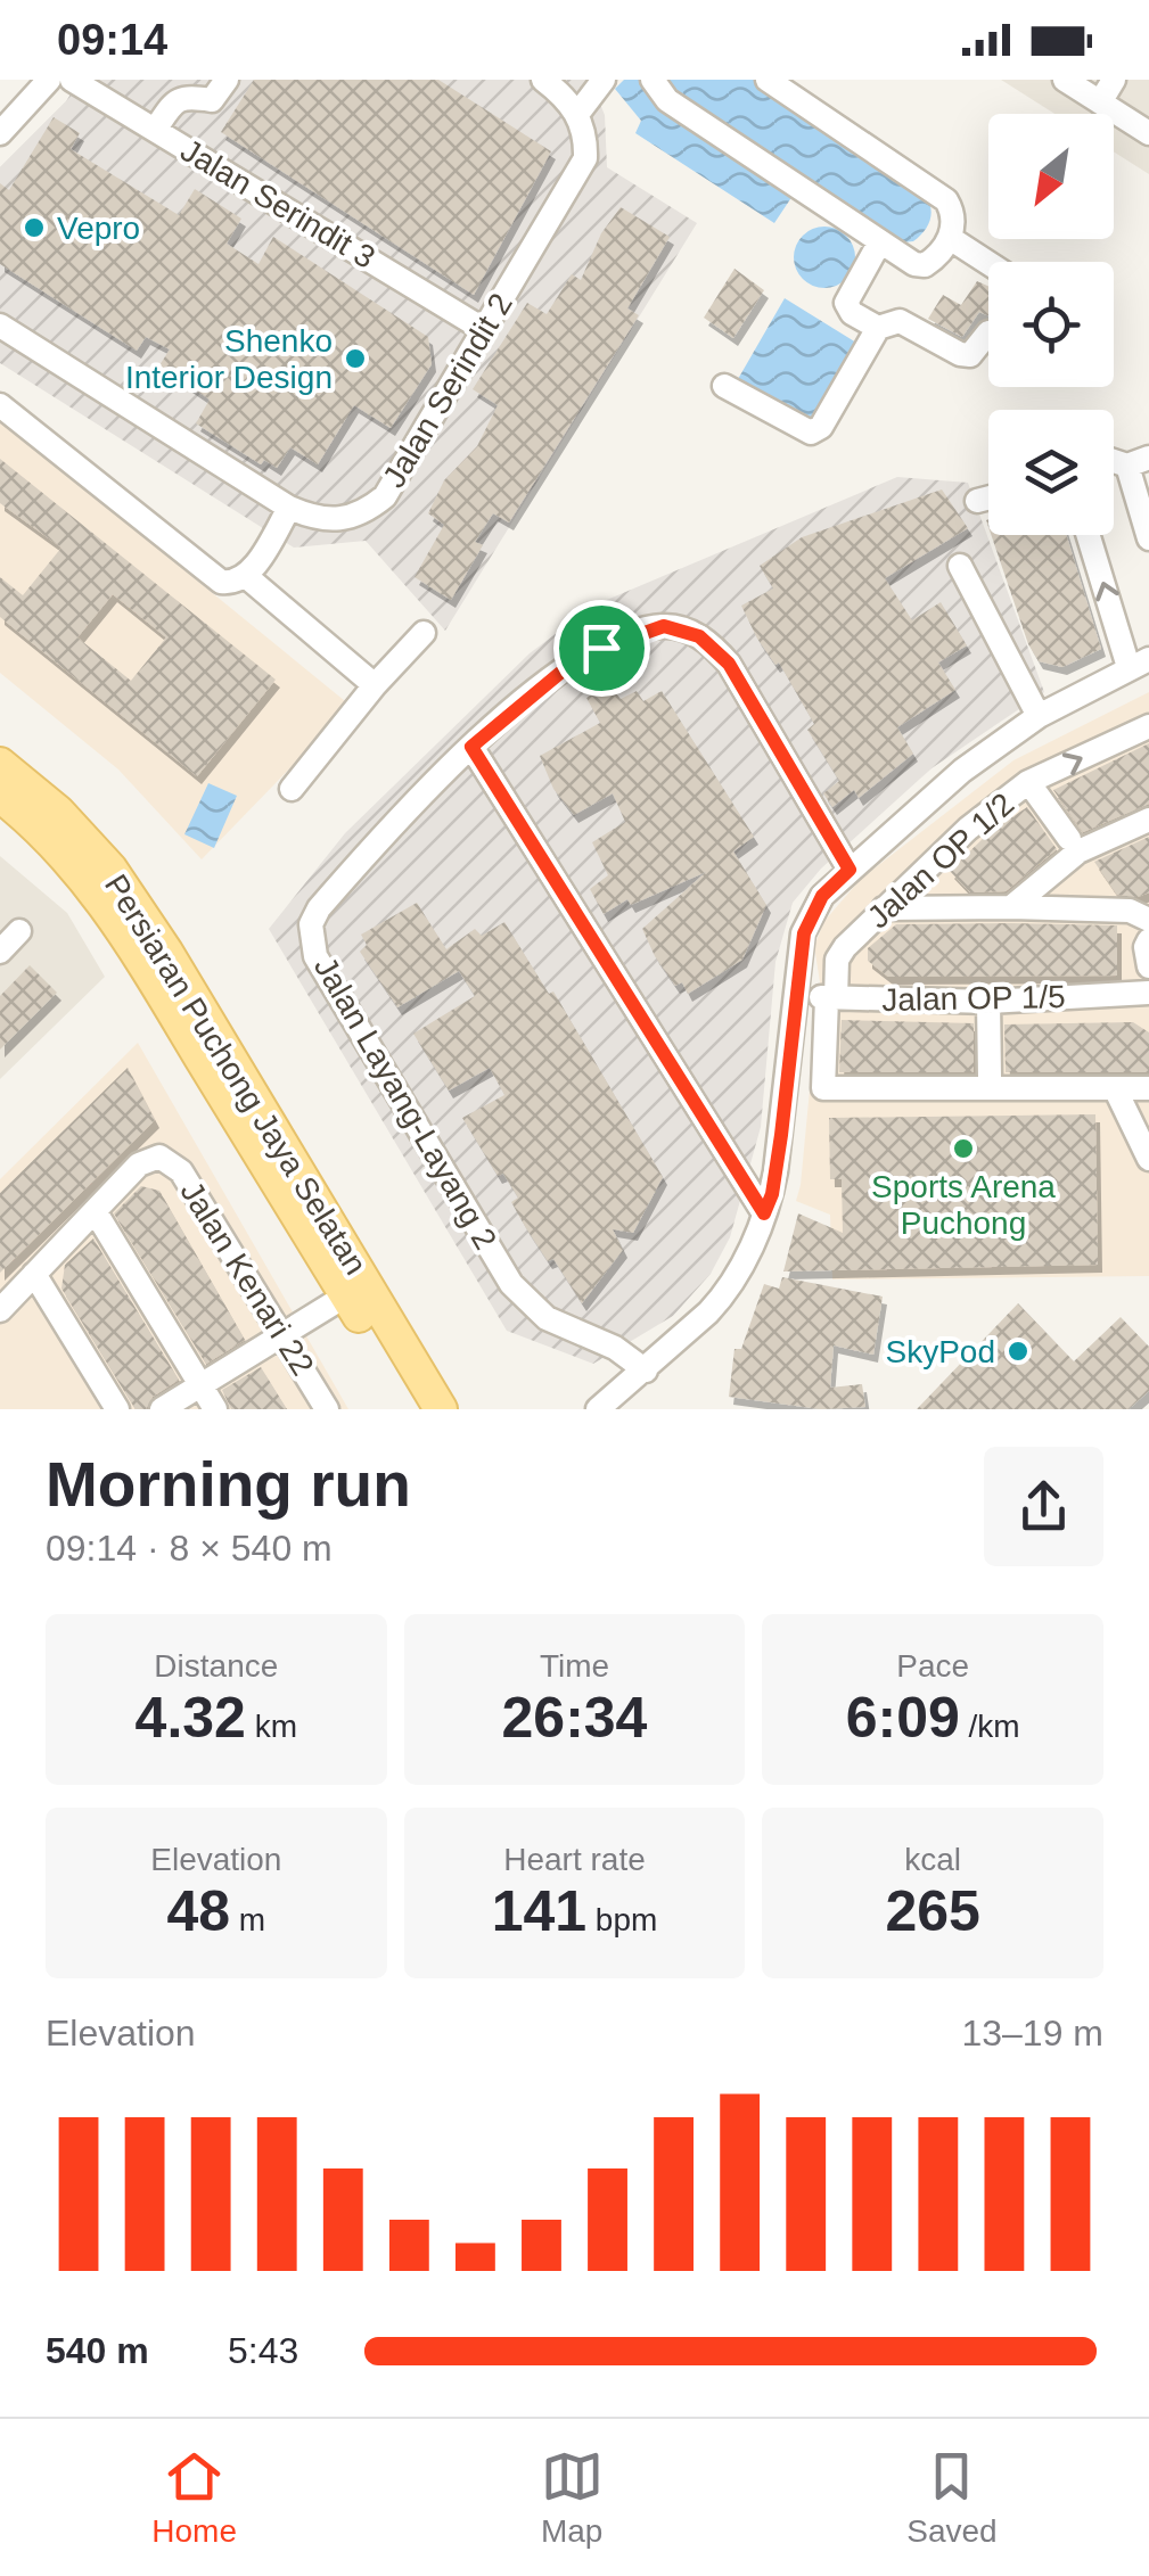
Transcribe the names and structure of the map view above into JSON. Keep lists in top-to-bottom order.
{
  "streets": {
    "main road": ["Persiaran Puchong Jaya Selatan"],
    "street": [
      "Jalan Serindit 3",
      "Jalan Serindit 2",
      "Jalan OP 1/2",
      "Jalan OP 1/5",
      "Jalan Layang-Layang 2",
      "Jalan Kenari 22"
    ]
  },
  "crossings": [
    ["Jalan Serindit 3", "Jalan Serindit 2"],
    ["Jalan OP 1/2", "Jalan OP 1/5"]
  ],
  "places": [
    "Vepro",
    "Shenko Interior Design",
    "Sports Arena Puchong",
    "SkyPod"
  ],
  "north": "bottom left",
  "page": {
    "status": "09:14",
    "heading": ["Morning run", "09:14 · 8 × 540 m"],
    "stats": [
      ["Distance", "4.32 km"],
      ["Time", "26:34"],
      ["Pace", "6:09 /km"],
      ["Elevation", "48 m"],
      ["Heart rate", "141 bpm"],
      ["kcal", "265"]
    ],
    "chart": ["Elevation", "13–19 m"],
    "list": [
      {
        "name": "540 m",
        "note": "5:43"
      }
    ],
    "tabs": ["Home", "Map", "Saved"]
  }
}
